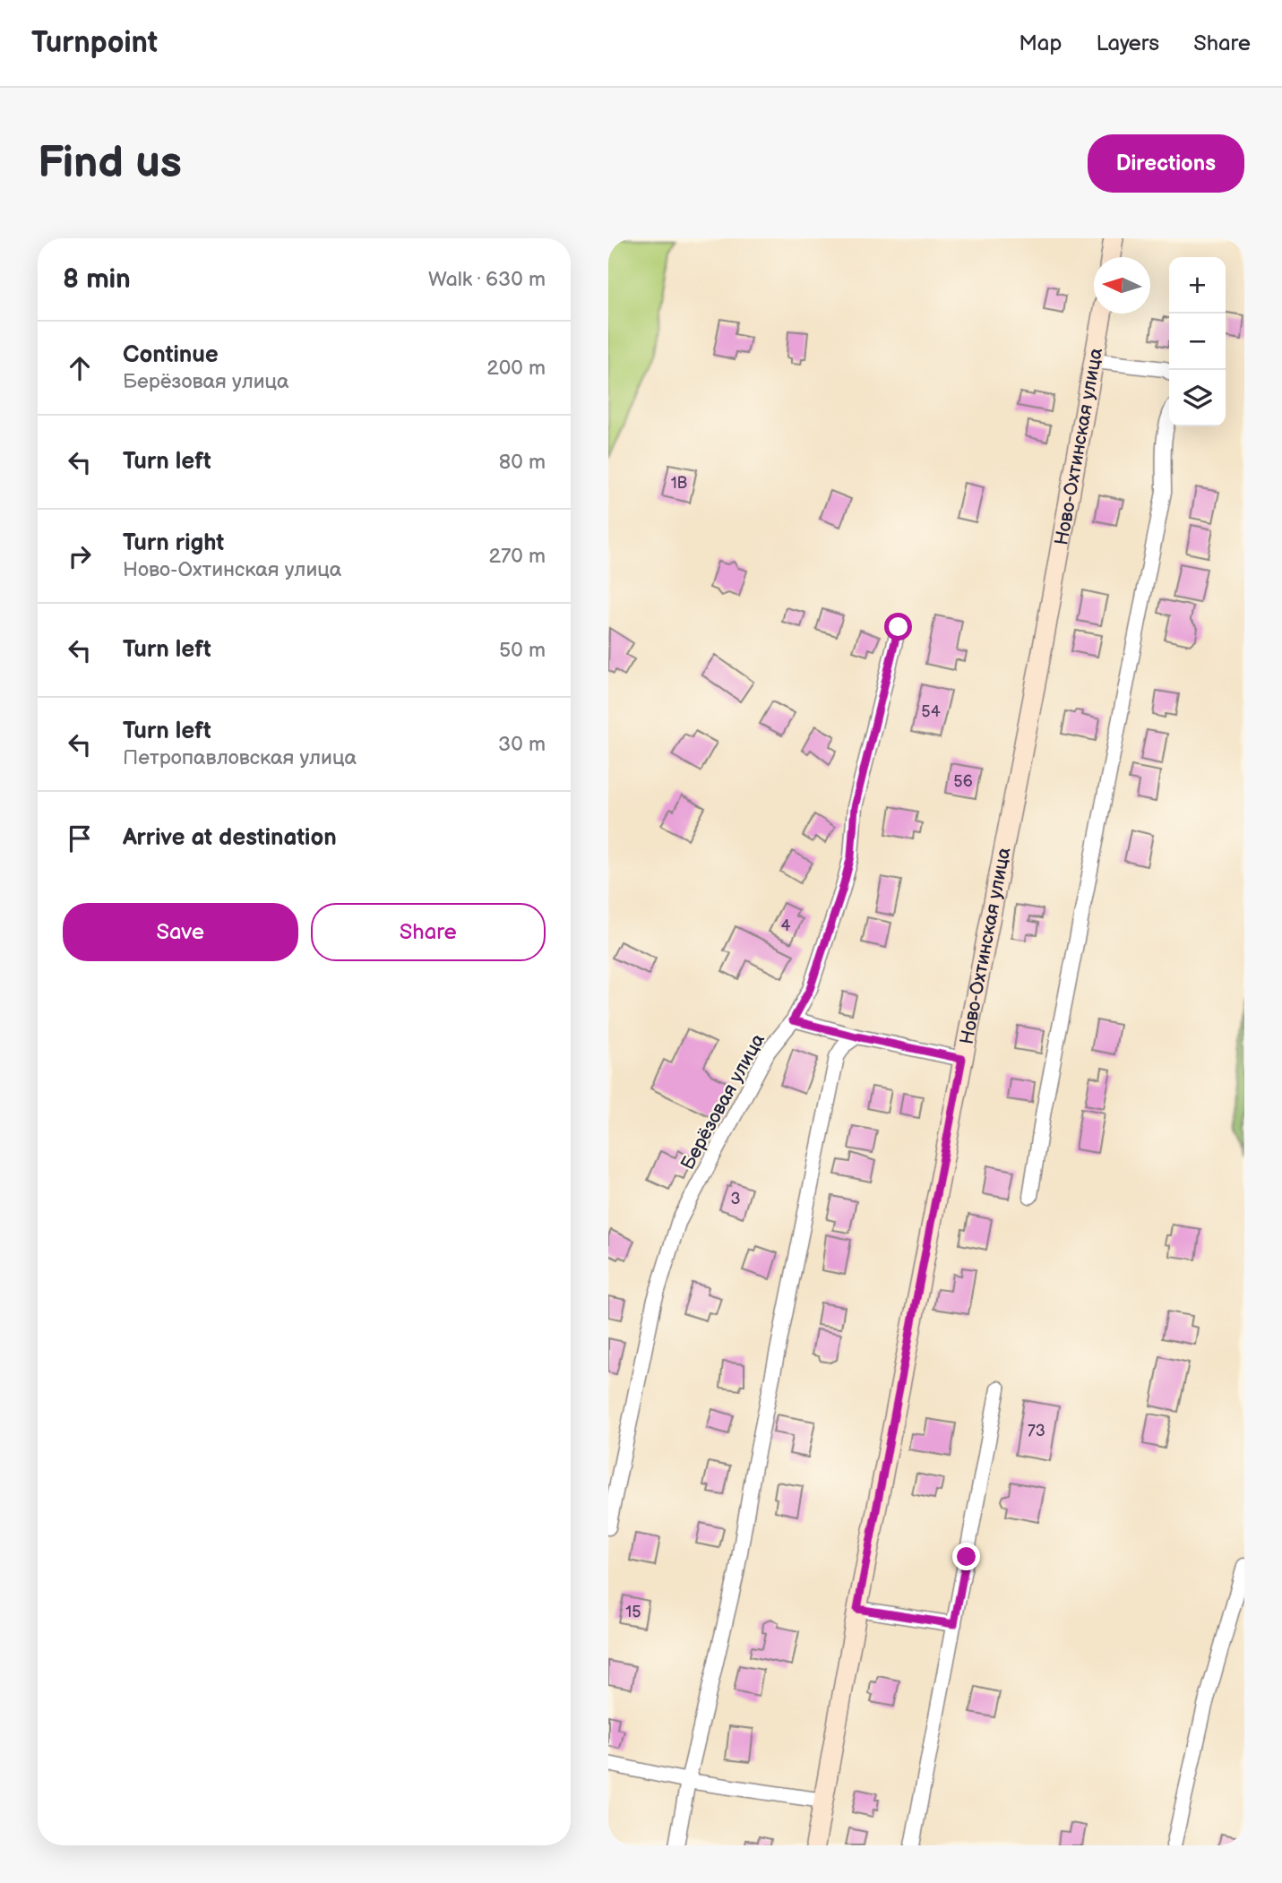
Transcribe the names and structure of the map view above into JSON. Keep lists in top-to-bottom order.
{
  "streets": {
    "street": ["Ново-Охтинская улица", "Берёзовая улица"]
  },
  "house_numbers": [
    "1В",
    "54",
    "56",
    "4",
    "3",
    "73",
    "15"
  ],
  "north": "left",
  "page": {
    "header": "Turnpoint",
    "nav": ["Map", "Layers", "Share"],
    "buttons": [
      "Directions",
      ["Save", "Share"]
    ],
    "title": "Find us",
    "heading": ["8 min", "Walk · 630 m"],
    "map_buttons": ["+", "−"],
    "list": [
      ["Continue", "Берёзовая улица", "200 m"],
      ["Turn left", "80 m"],
      ["Turn right", "Ново-Охтинская улица", "270 m"],
      ["Turn left", "50 m"],
      ["Turn left", "Петропавловская улица", "30 m"],
      "Arrive at destination"
    ]
  }
}
